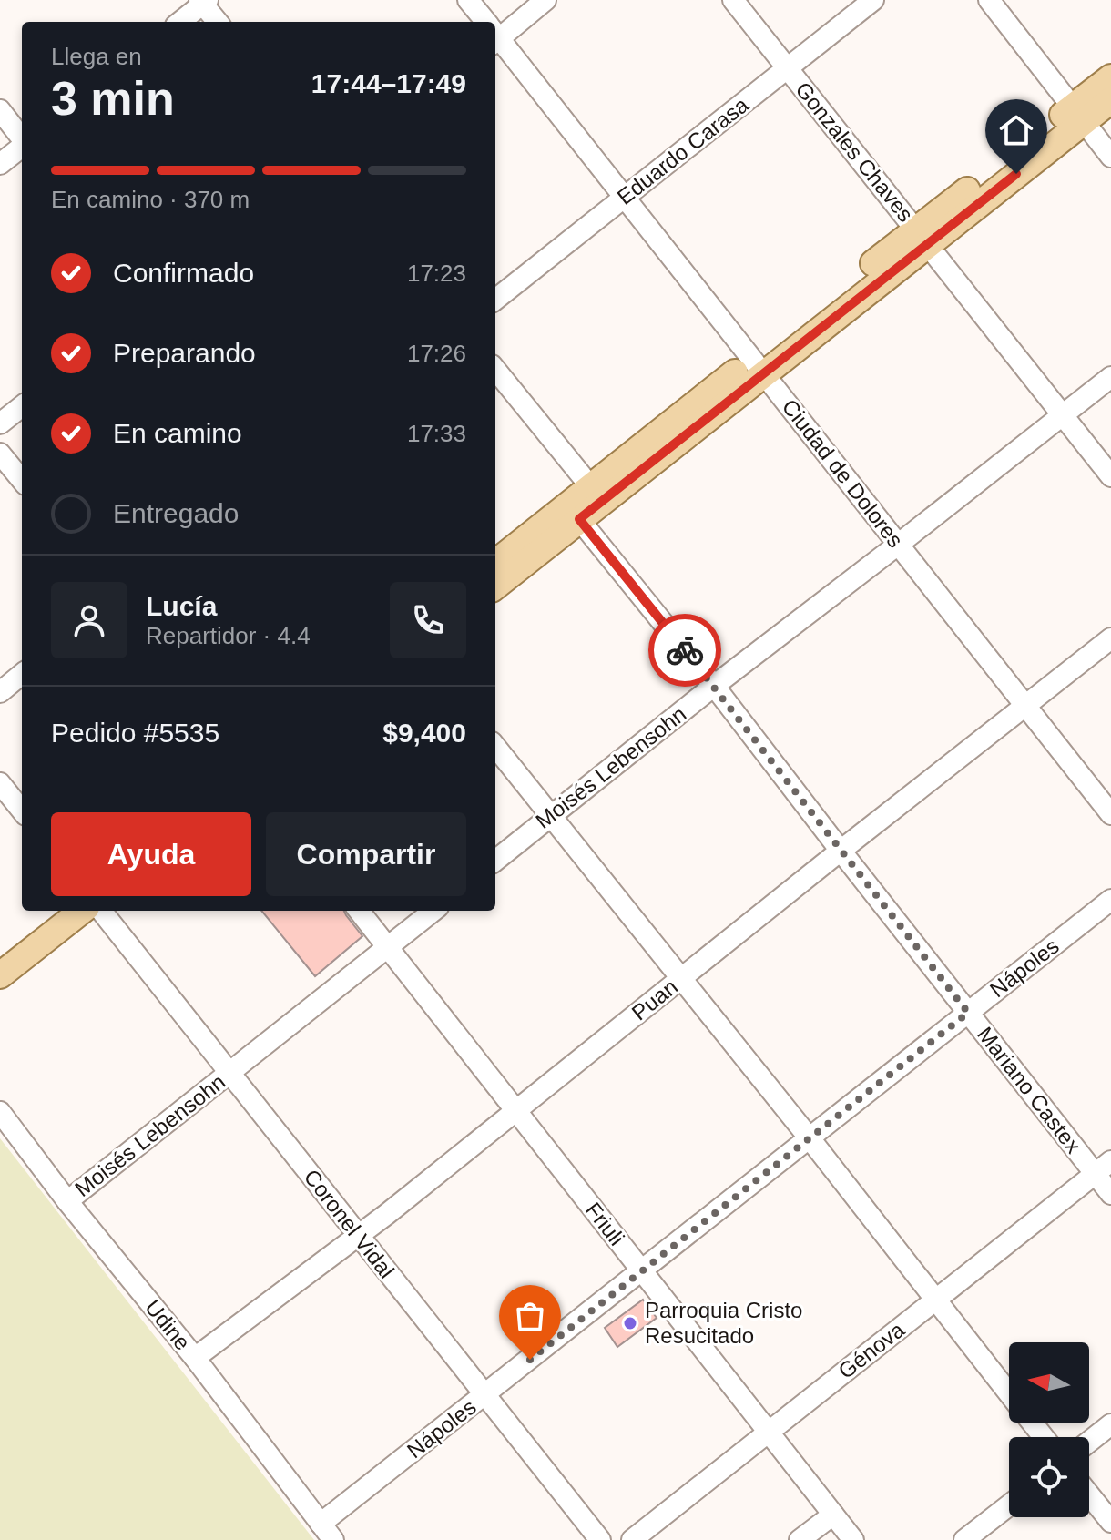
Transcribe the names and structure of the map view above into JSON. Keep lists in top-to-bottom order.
{
  "streets": {
    "street": [
      "Eduardo Carasa",
      "Gonzales Chaves",
      "Ciudad de Dolores",
      "Moisés Lebensohn",
      "Nápoles",
      "Puan",
      "Mariano Castex",
      "Coronel Vidal",
      "Friuli",
      "Udine",
      "Génova"
    ]
  },
  "crossings": [
    ["Eduardo Carasa", "Gonzales Chaves"],
    ["Eduardo Carasa", "Ciudad de Dolores"],
    ["Gonzales Chaves", "Moisés Lebensohn"],
    ["Ciudad de Dolores", "Moisés Lebensohn"],
    ["Ciudad de Dolores", "Puan"],
    ["Moisés Lebensohn", "Mariano Castex"],
    ["Moisés Lebensohn", "Coronel Vidal"],
    ["Moisés Lebensohn", "Friuli"],
    ["Moisés Lebensohn", "Udine"],
    ["Nápoles", "Mariano Castex"],
    ["Nápoles", "Coronel Vidal"],
    ["Nápoles", "Friuli"],
    ["Nápoles", "Udine"],
    ["Puan", "Mariano Castex"],
    ["Puan", "Coronel Vidal"],
    ["Puan", "Friuli"],
    ["Puan", "Udine"],
    ["Mariano Castex", "Génova"],
    ["Friuli", "Génova"]
  ],
  "places": ["Parroquia Cristo Resucitado"],
  "north": "left",
  "page": {
    "heading": ["3 min", "Llega en", "17:44–17:49"],
    "panel": [
      "Lucía",
      "Repartidor · 4.4",
      "Pedido #5535",
      "$9,400"
    ],
    "bar": "En camino · 370 m",
    "list": [
      ["Confirmado", "17:23"],
      ["Preparando", "17:26"],
      ["En camino", "17:33"],
      "Entregado"
    ],
    "buttons": ["Ayuda", "Compartir"]
  }
}
